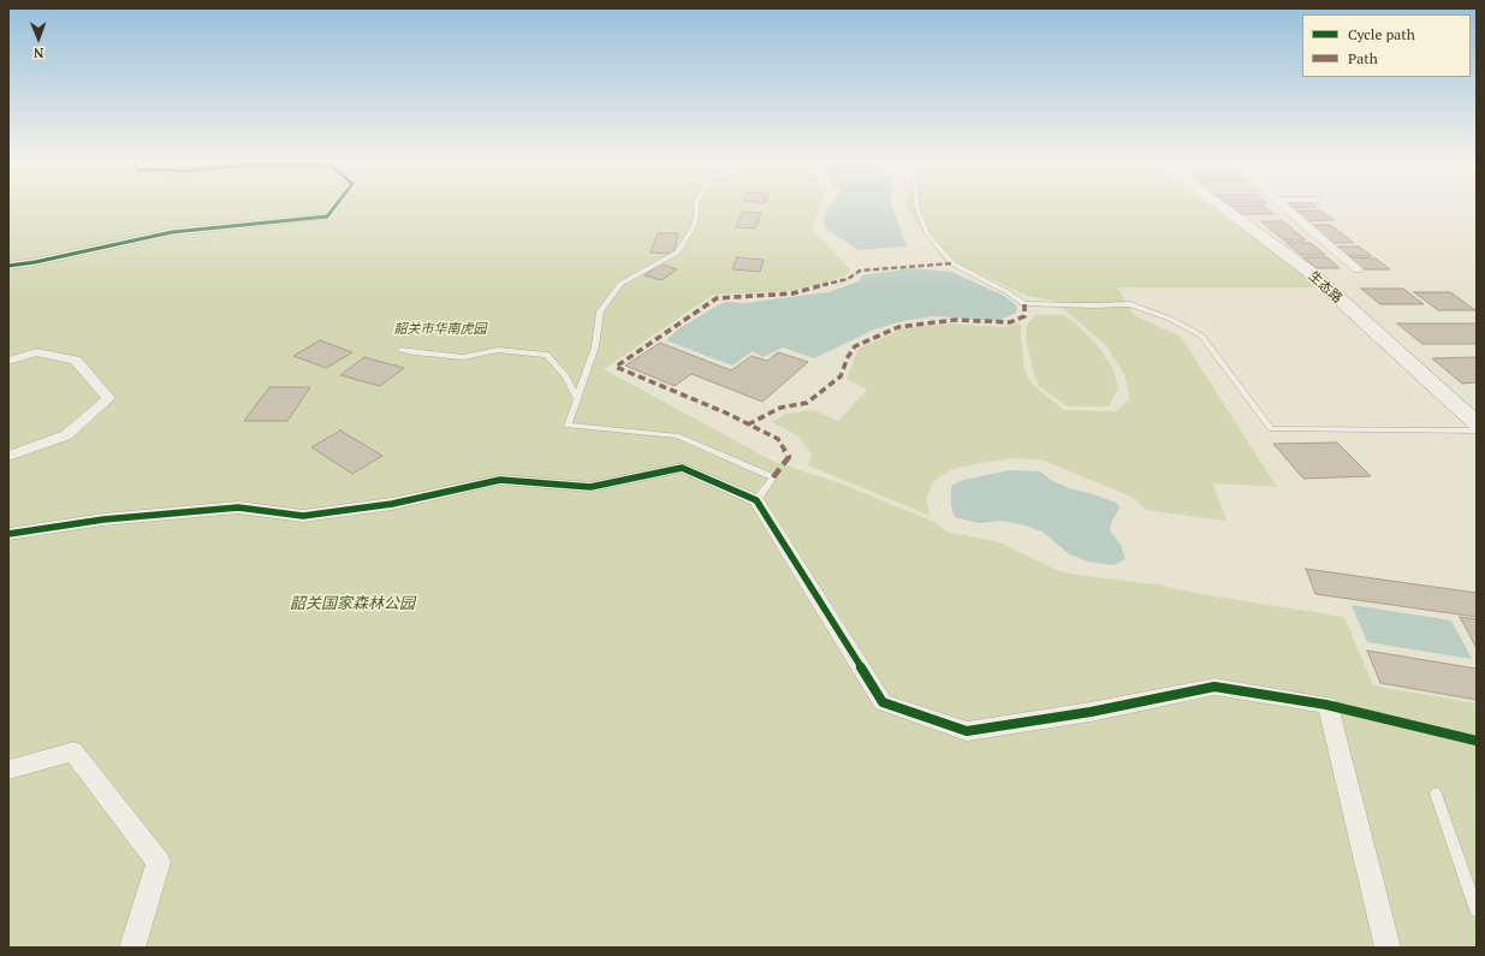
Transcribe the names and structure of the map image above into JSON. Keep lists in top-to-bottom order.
{
  "streets": {
    "street": ["生态路"]
  },
  "parks": ["韶关市华南虎园", "韶关国家森林公园"],
  "legend": ["Cycle path", "Path"],
  "north": "bottom"
}
